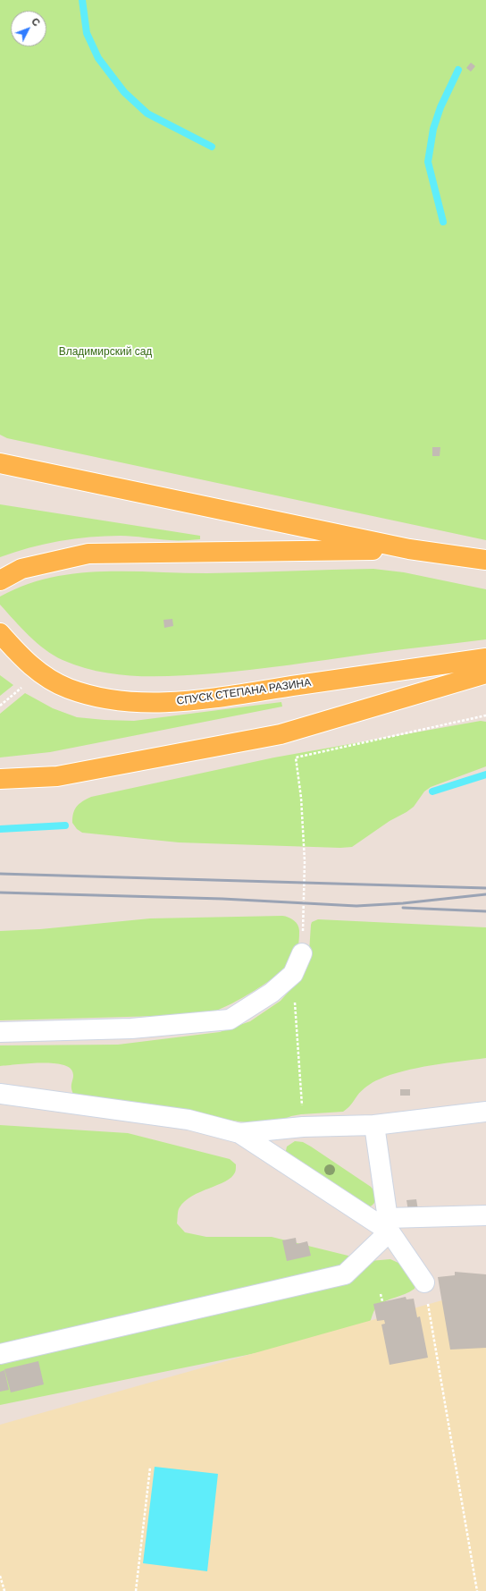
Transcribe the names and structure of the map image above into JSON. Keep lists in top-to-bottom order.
{
  "streets": {
    "main road": ["СПУСК СТЕПАНА РАЗИНА"]
  },
  "parks": ["Владимирский сад"],
  "north": "top right"
}
